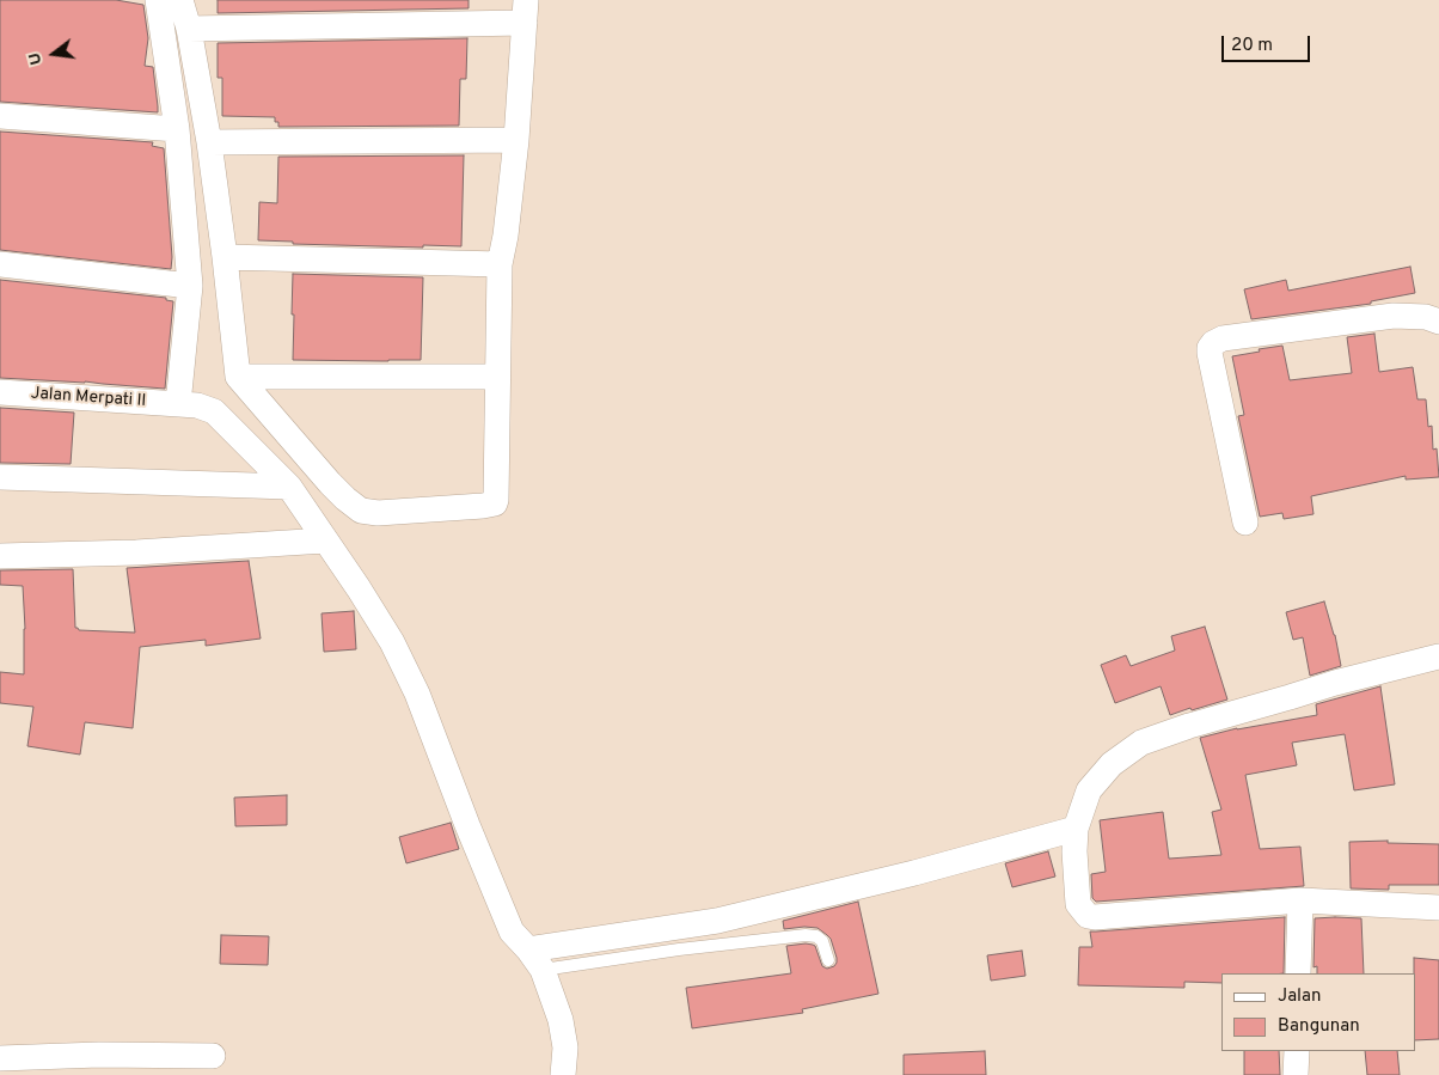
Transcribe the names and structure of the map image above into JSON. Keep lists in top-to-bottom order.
{
  "streets": {
    "street": ["Jalan Merpati II"]
  },
  "legend": ["Jalan", "Bangunan"],
  "scale_bar": "20 m",
  "north": "left"
}
